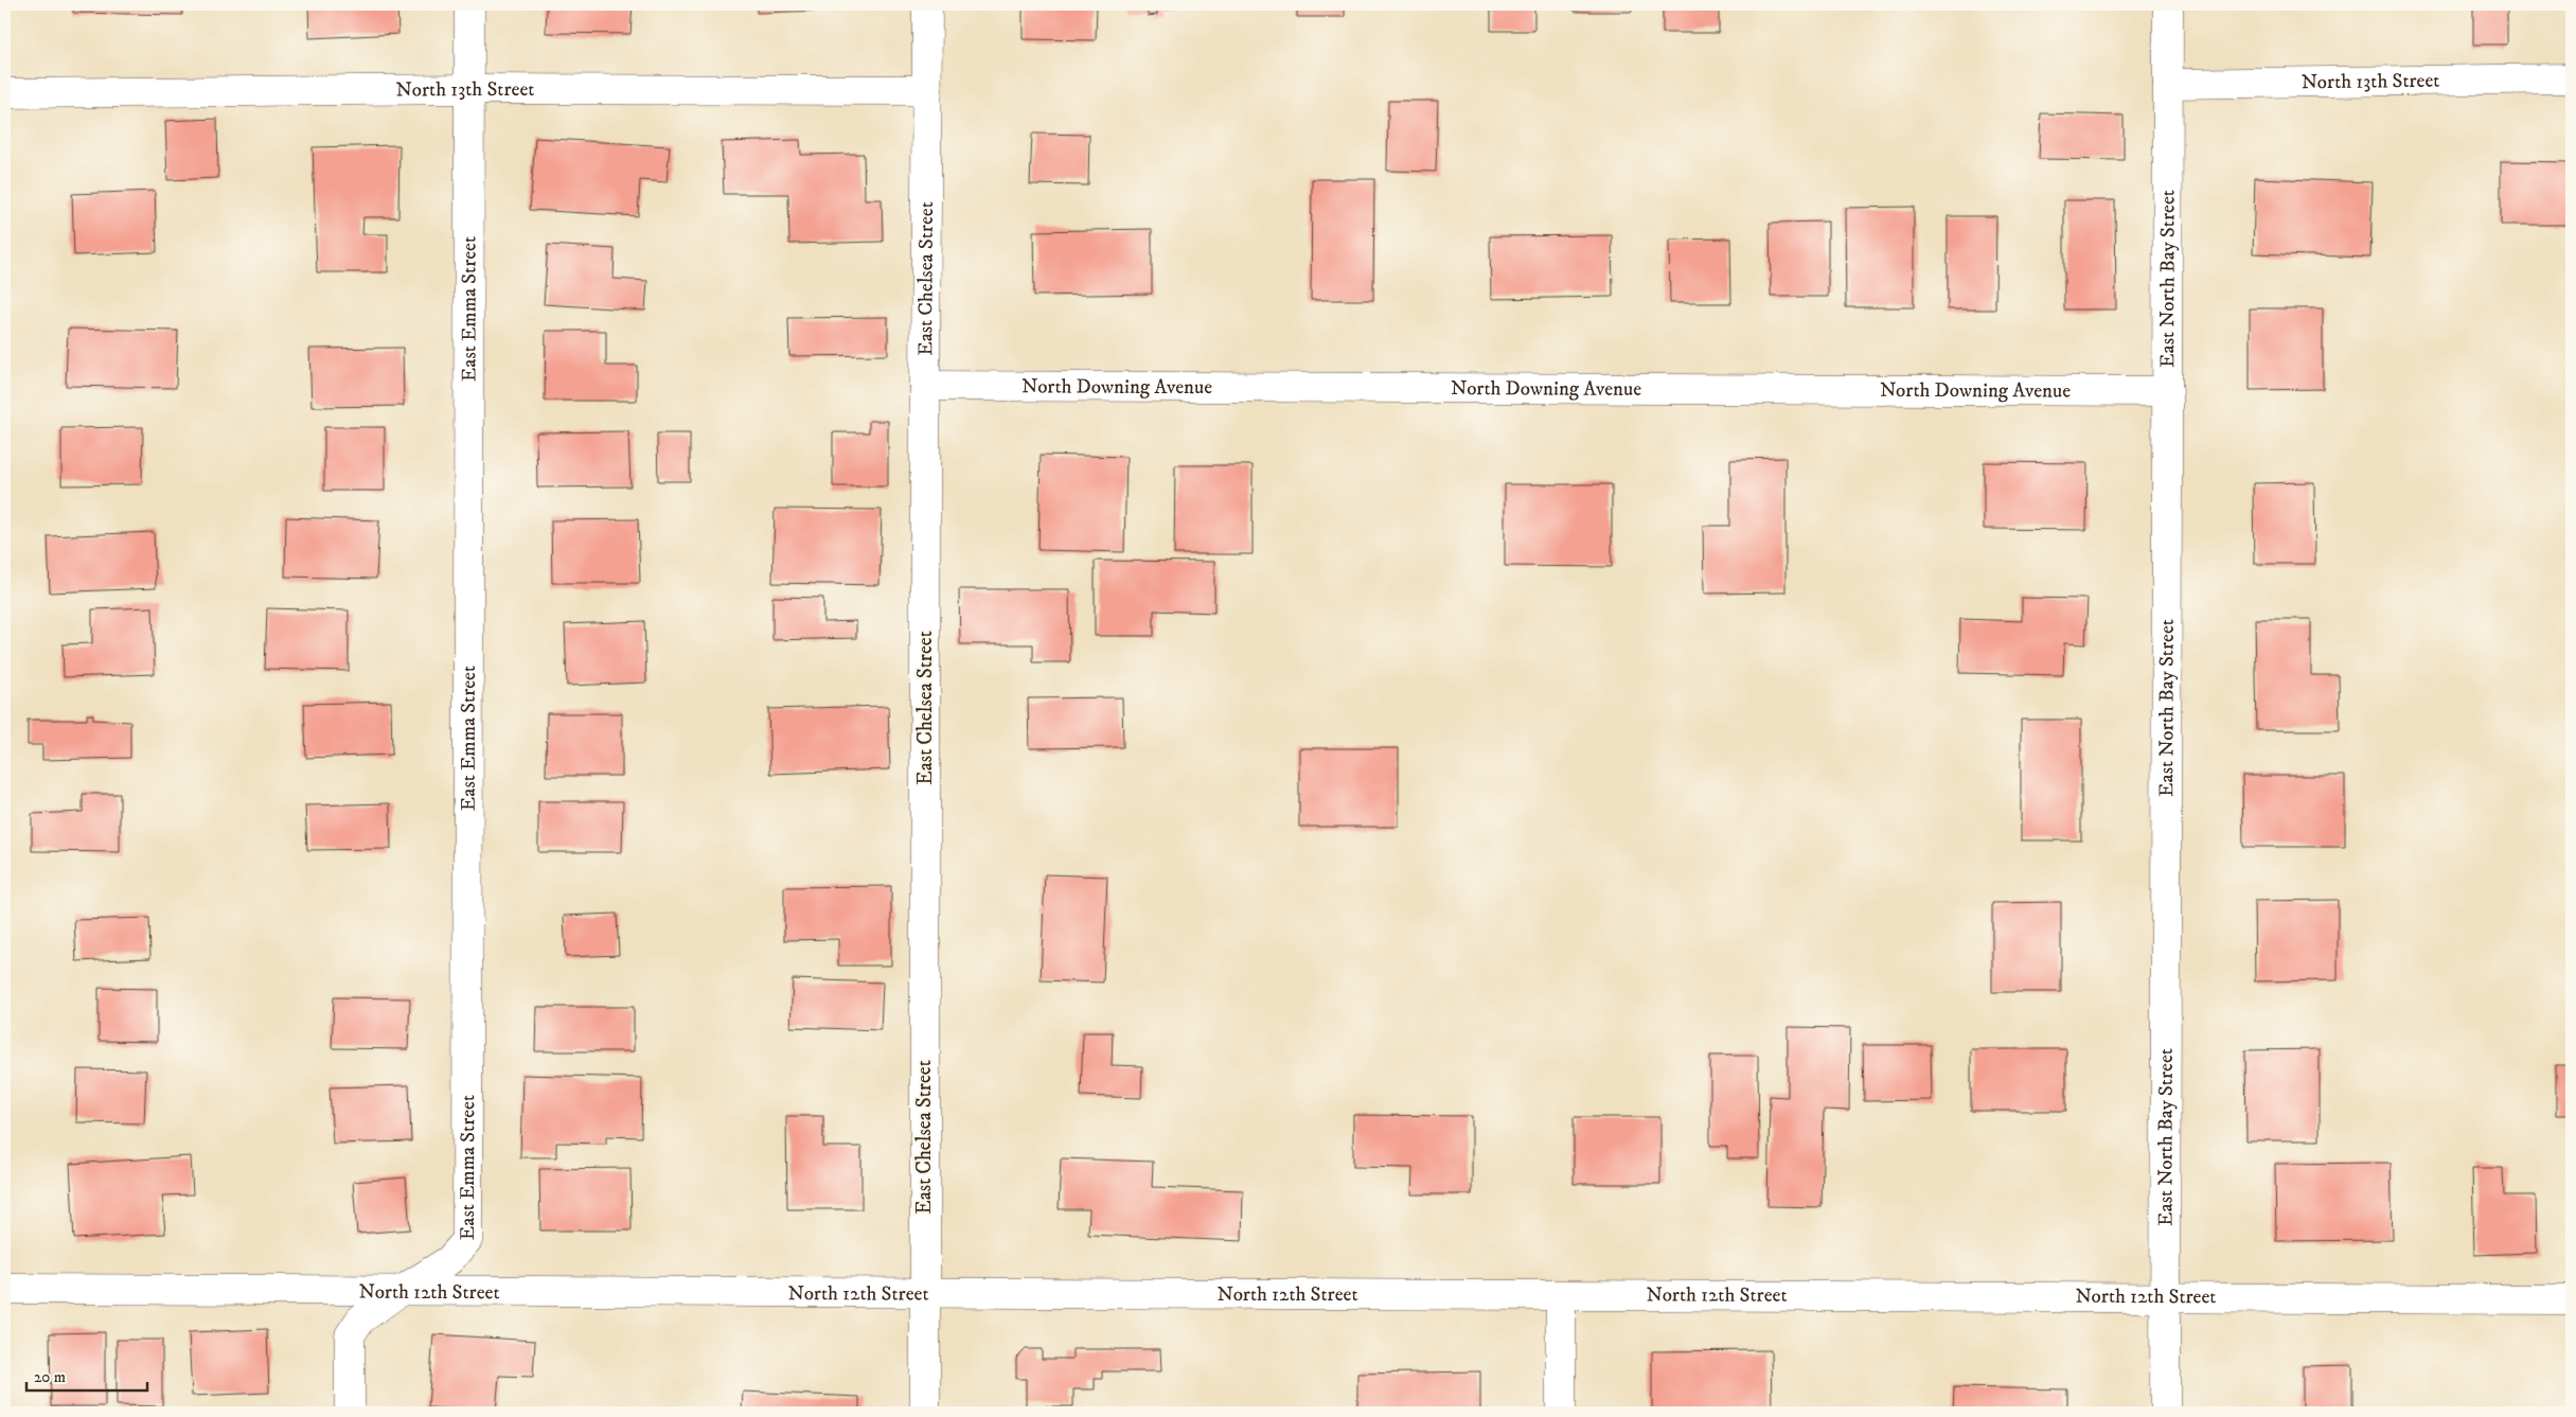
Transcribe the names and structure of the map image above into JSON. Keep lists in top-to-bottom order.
{
  "streets": {
    "street": [
      "North 13th Street",
      "East Chelsea Street",
      "East North Bay Street",
      "East Emma Street",
      "North Downing Avenue",
      "North 12th Street"
    ]
  },
  "crossings": [
    ["North 13th Street", "East Chelsea Street"],
    ["North 13th Street", "East North Bay Street"],
    ["North 13th Street", "East Emma Street"],
    ["East Chelsea Street", "North Downing Avenue"],
    ["East Chelsea Street", "North 12th Street"],
    ["East North Bay Street", "North Downing Avenue"],
    ["East North Bay Street", "North 12th Street"],
    ["East Emma Street", "North 12th Street"]
  ],
  "scale_bar": "20 m"
}
